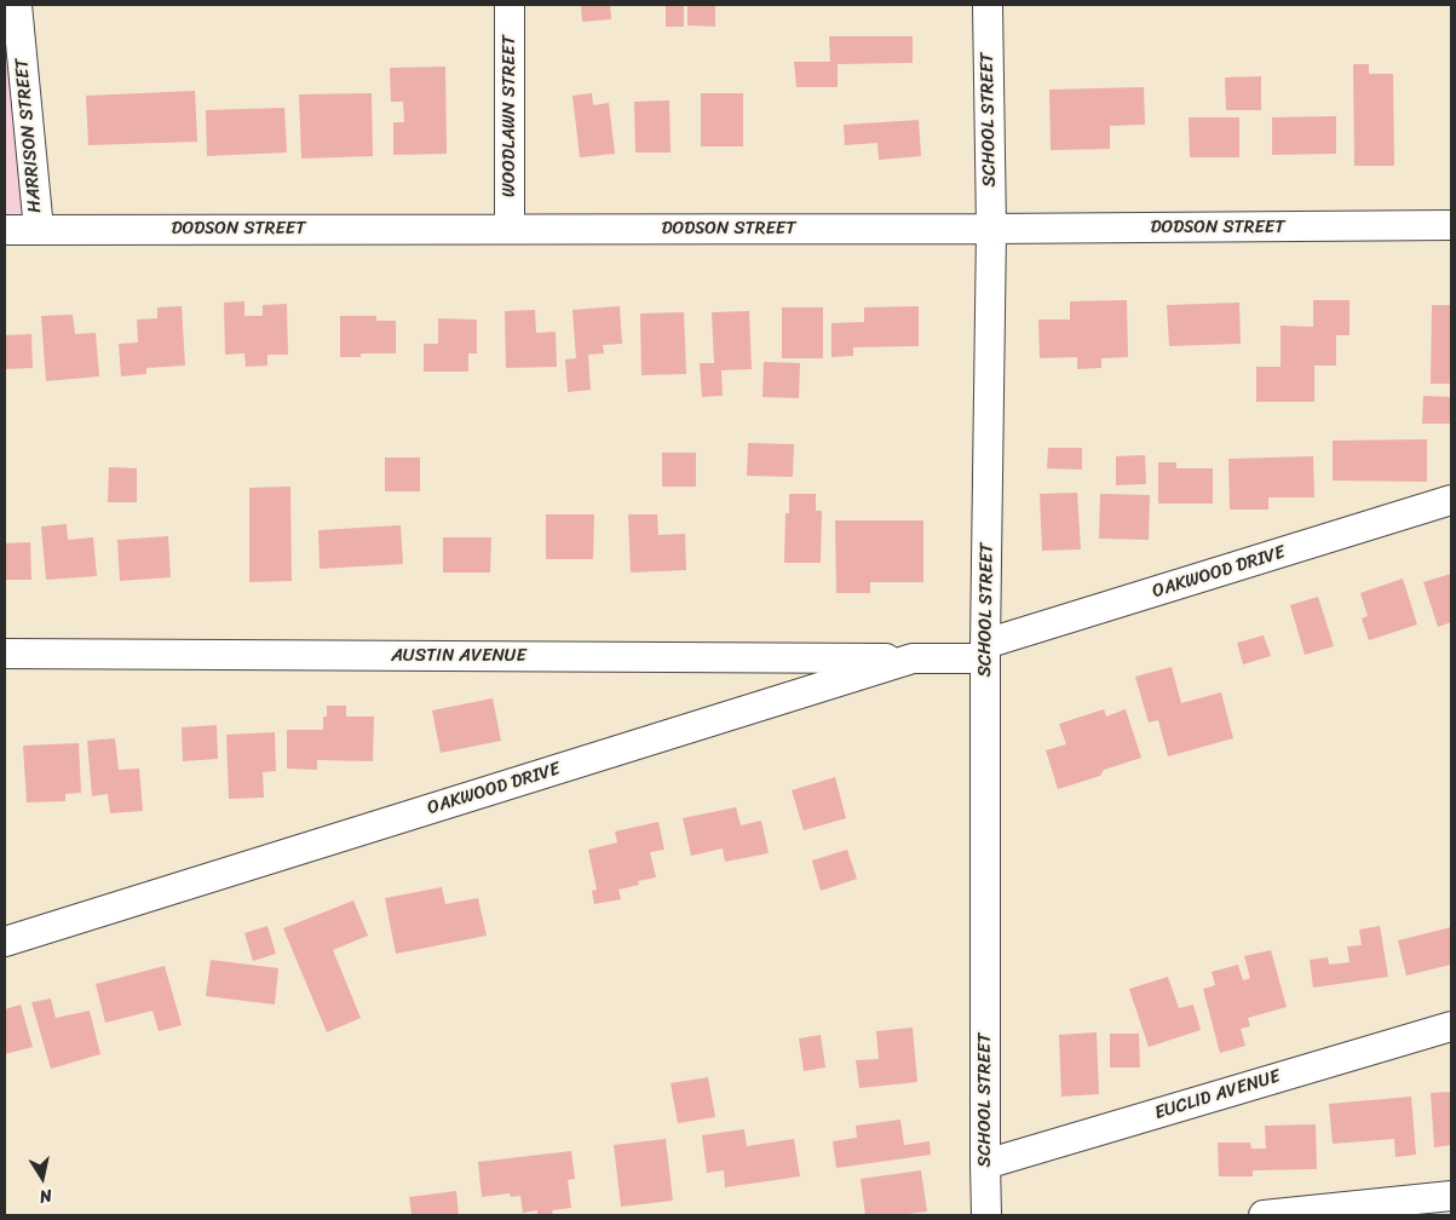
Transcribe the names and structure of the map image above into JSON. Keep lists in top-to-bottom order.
{
  "streets": {
    "street": [
      "WOODLAWN STREET",
      "SCHOOL STREET",
      "HARRISON STREET",
      "DODSON STREET",
      "OAKWOOD DRIVE",
      "AUSTIN AVENUE",
      "EUCLID AVENUE"
    ]
  },
  "crossings": [
    ["WOODLAWN STREET", "DODSON STREET"],
    ["SCHOOL STREET", "DODSON STREET"],
    ["SCHOOL STREET", "OAKWOOD DRIVE"],
    ["SCHOOL STREET", "EUCLID AVENUE"],
    ["HARRISON STREET", "DODSON STREET"],
    ["OAKWOOD DRIVE", "AUSTIN AVENUE"]
  ],
  "north": "bottom"
}
